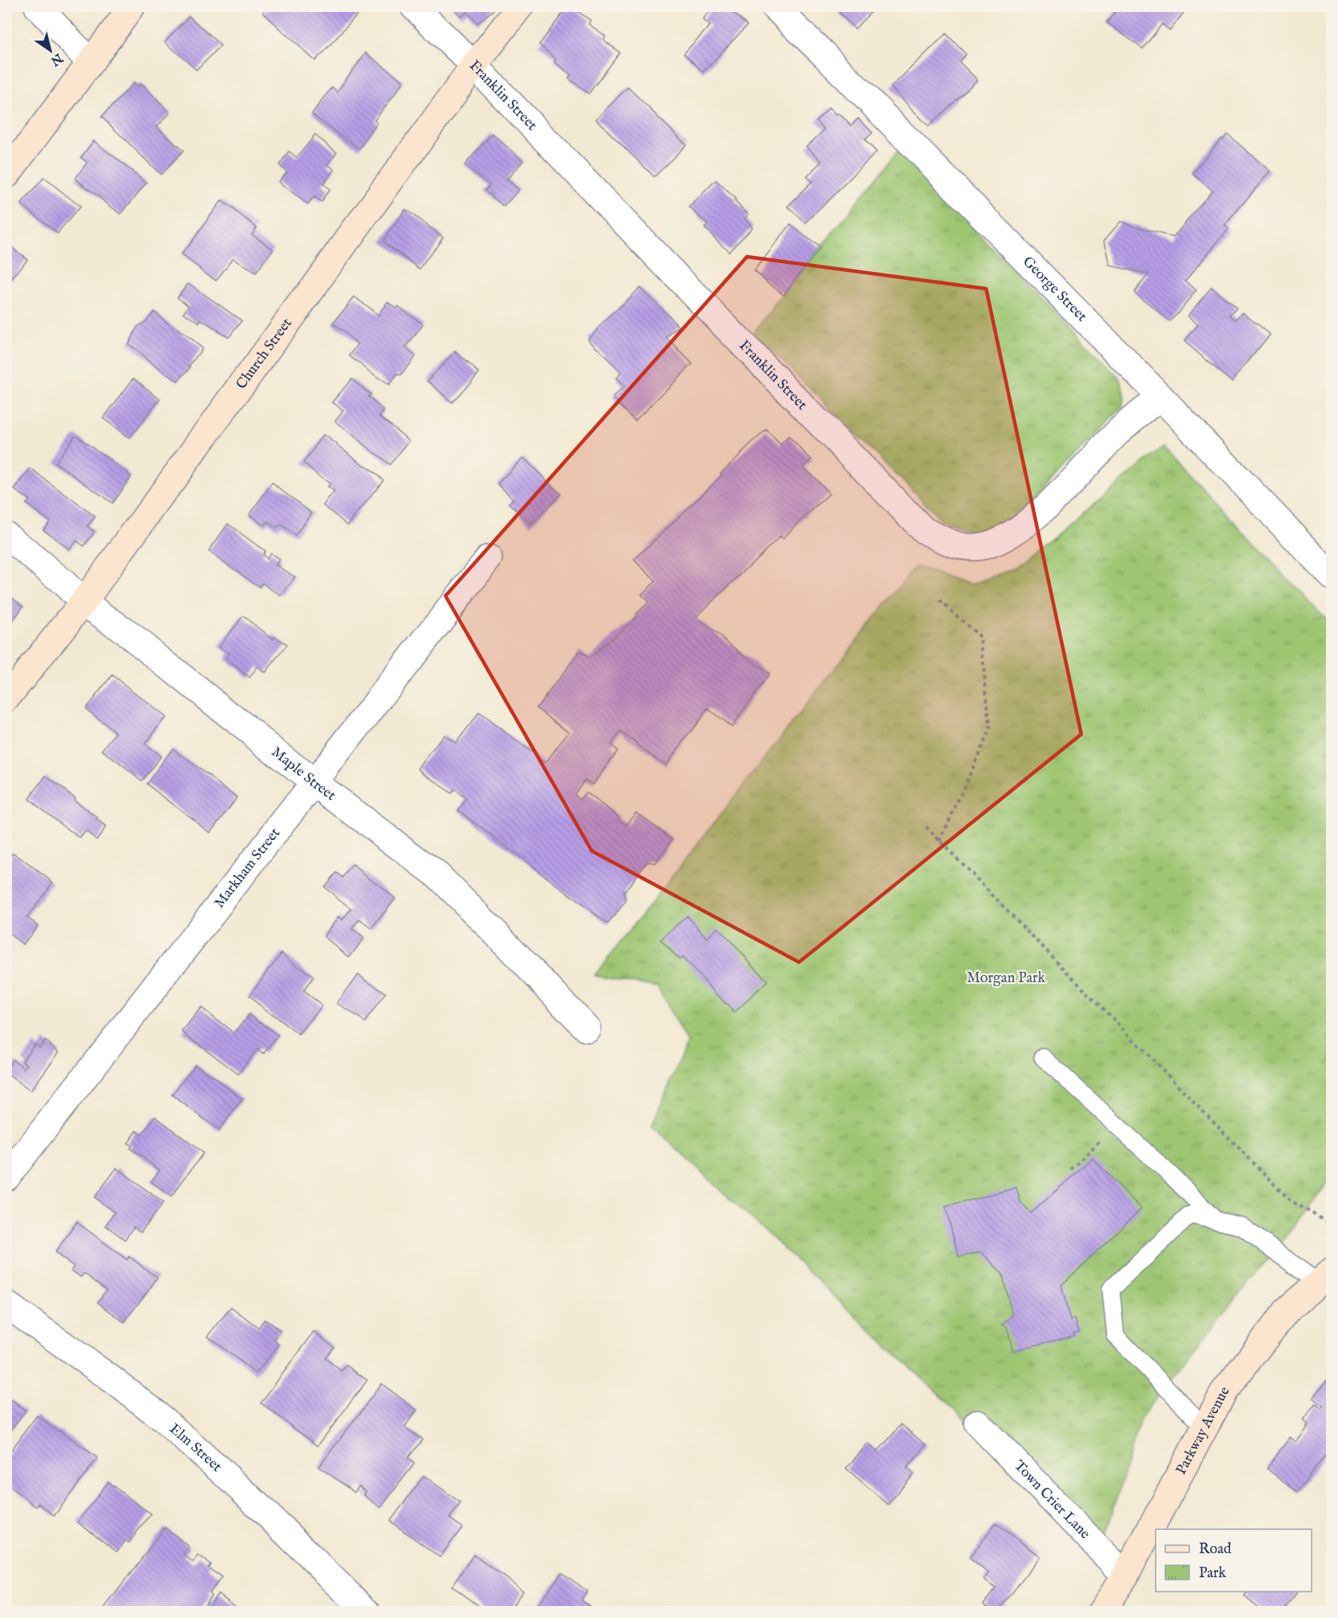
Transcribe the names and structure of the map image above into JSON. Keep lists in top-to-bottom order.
{
  "streets": {
    "street": [
      "Franklin Street",
      "George Street",
      "Church Street",
      "Maple Street",
      "Markham Street",
      "Parkway Avenue",
      "Elm Street",
      "Town Crier Lane"
    ]
  },
  "crossings": [
    ["Franklin Street", "George Street"],
    ["Franklin Street", "Church Street"],
    ["Church Street", "Maple Street"],
    ["Maple Street", "Markham Street"],
    ["Parkway Avenue", "Town Crier Lane"]
  ],
  "parks": ["Morgan Park"],
  "legend": ["Road", "Park"],
  "north": "bottom right"
}
